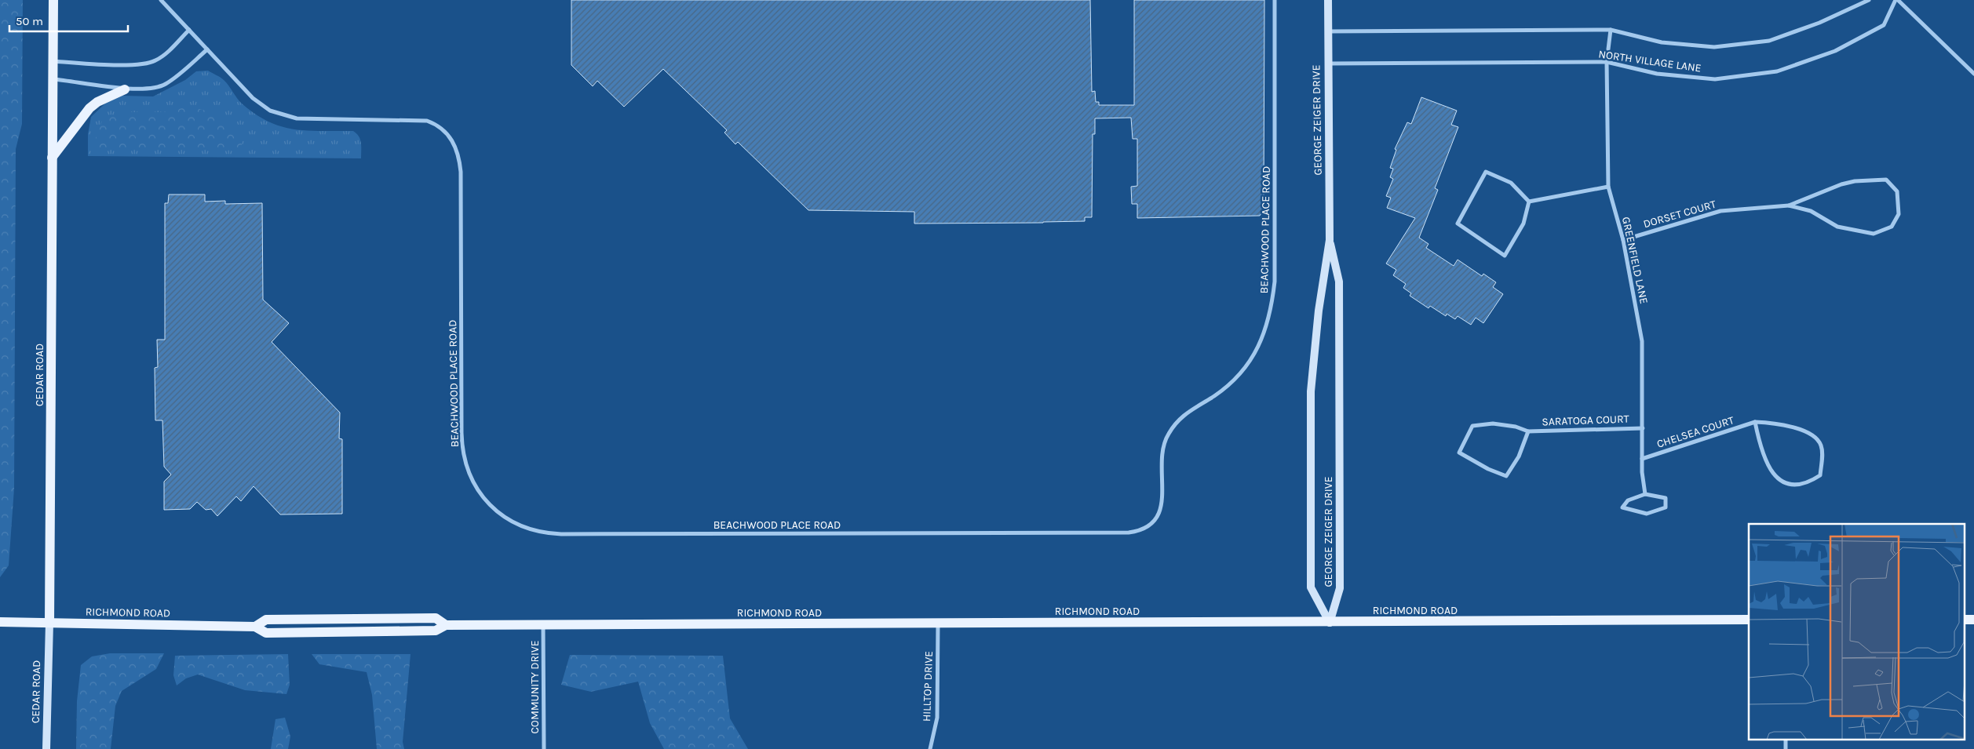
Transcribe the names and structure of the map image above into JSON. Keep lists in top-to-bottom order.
{
  "streets": {
    "main road": ["CEDAR ROAD", "RICHMOND ROAD"],
    "street": [
      "NORTH VILLAGE LANE",
      "GEORGE ZEIGER DRIVE",
      "DORSET COURT",
      "BEACHWOOD PLACE ROAD",
      "GREENFIELD LANE",
      "SARATOGA COURT",
      "CHELSEA COURT",
      "HILLTOP DRIVE",
      "COMMUNITY DRIVE"
    ]
  },
  "crossings": [
    ["NORTH VILLAGE LANE", "GEORGE ZEIGER DRIVE"],
    ["NORTH VILLAGE LANE", "GREENFIELD LANE"],
    ["GEORGE ZEIGER DRIVE", "RICHMOND ROAD"],
    ["DORSET COURT", "GREENFIELD LANE"],
    ["GREENFIELD LANE", "SARATOGA COURT"],
    ["GREENFIELD LANE", "CHELSEA COURT"],
    ["CEDAR ROAD", "RICHMOND ROAD"],
    ["RICHMOND ROAD", "HILLTOP DRIVE"],
    ["RICHMOND ROAD", "COMMUNITY DRIVE"]
  ],
  "scale_bar": "50 m"
}
